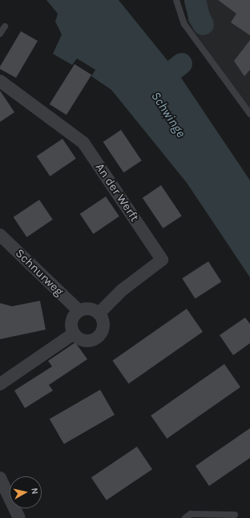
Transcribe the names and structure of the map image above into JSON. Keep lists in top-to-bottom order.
{
  "streets": {
    "street": ["An der Werft", "Schnurweg"]
  },
  "crossings": [
    ["An der Werft", "Schnurweg"]
  ],
  "water": ["Schwinge"],
  "north": "right"
}
